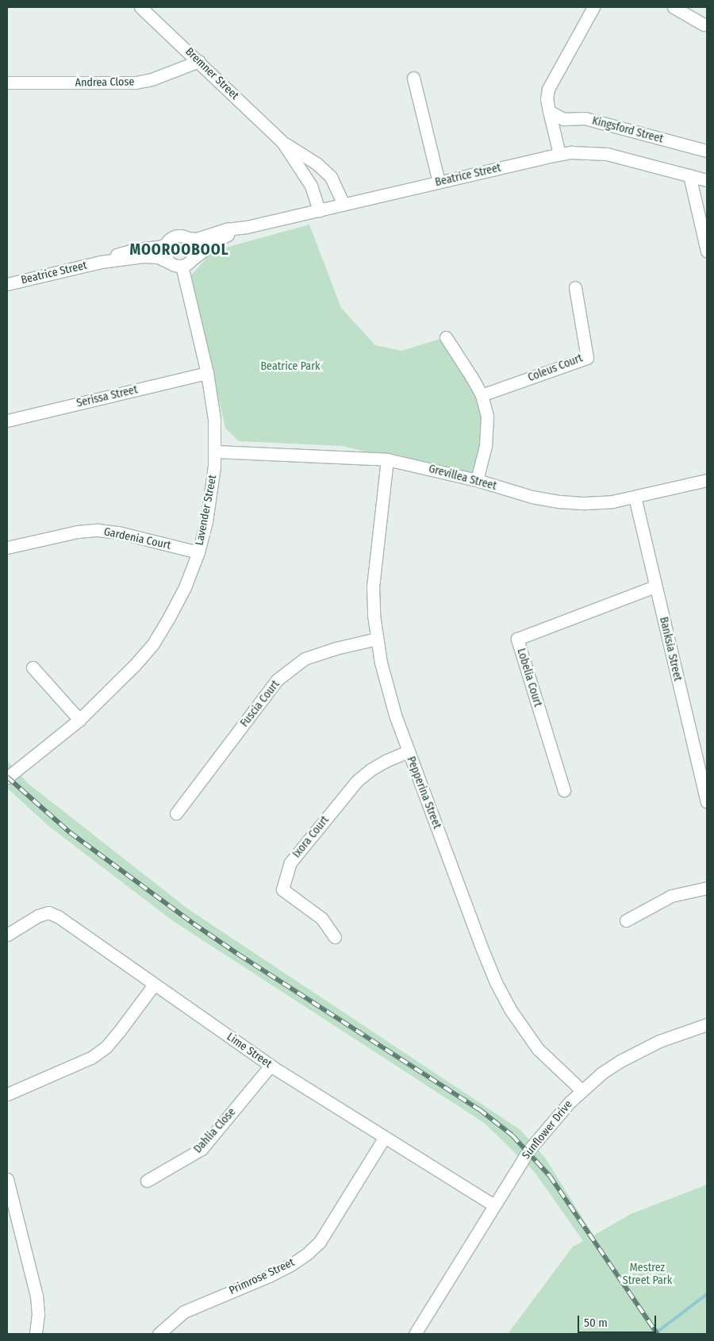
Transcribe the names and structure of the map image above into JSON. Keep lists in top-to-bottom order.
{
  "streets": {
    "street": [
      "Bremner Street",
      "Andrea Close",
      "Kingsford Street",
      "Beatrice Street",
      "Coleus Court",
      "Serissa Street",
      "Grevillea Street",
      "Lavender Street",
      "Gardenia Court",
      "Banksia Street",
      "Lobelia Court",
      "Fuscia Court",
      "Pepperina Street",
      "Ixora Court",
      "Lime Street",
      "Sunflower Drive",
      "Dahlia Close",
      "Primrose Street"
    ]
  },
  "crossings": [
    ["Bremner Street", "Andrea Close"],
    ["Bremner Street", "Beatrice Street"],
    ["Beatrice Street", "Lavender Street"],
    ["Serissa Street", "Lavender Street"],
    ["Grevillea Street", "Lavender Street"],
    ["Grevillea Street", "Banksia Street"],
    ["Grevillea Street", "Pepperina Street"],
    ["Lavender Street", "Gardenia Court"],
    ["Banksia Street", "Lobelia Court"],
    ["Fuscia Court", "Pepperina Street"],
    ["Pepperina Street", "Ixora Court"],
    ["Pepperina Street", "Sunflower Drive"],
    ["Lime Street", "Sunflower Drive"],
    ["Lime Street", "Dahlia Close"],
    ["Lime Street", "Primrose Street"]
  ],
  "districts": ["MOOROOBOOL"],
  "parks": ["Beatrice Park", "Mestrez Street Park"],
  "scale_bar": "50 m"
}
